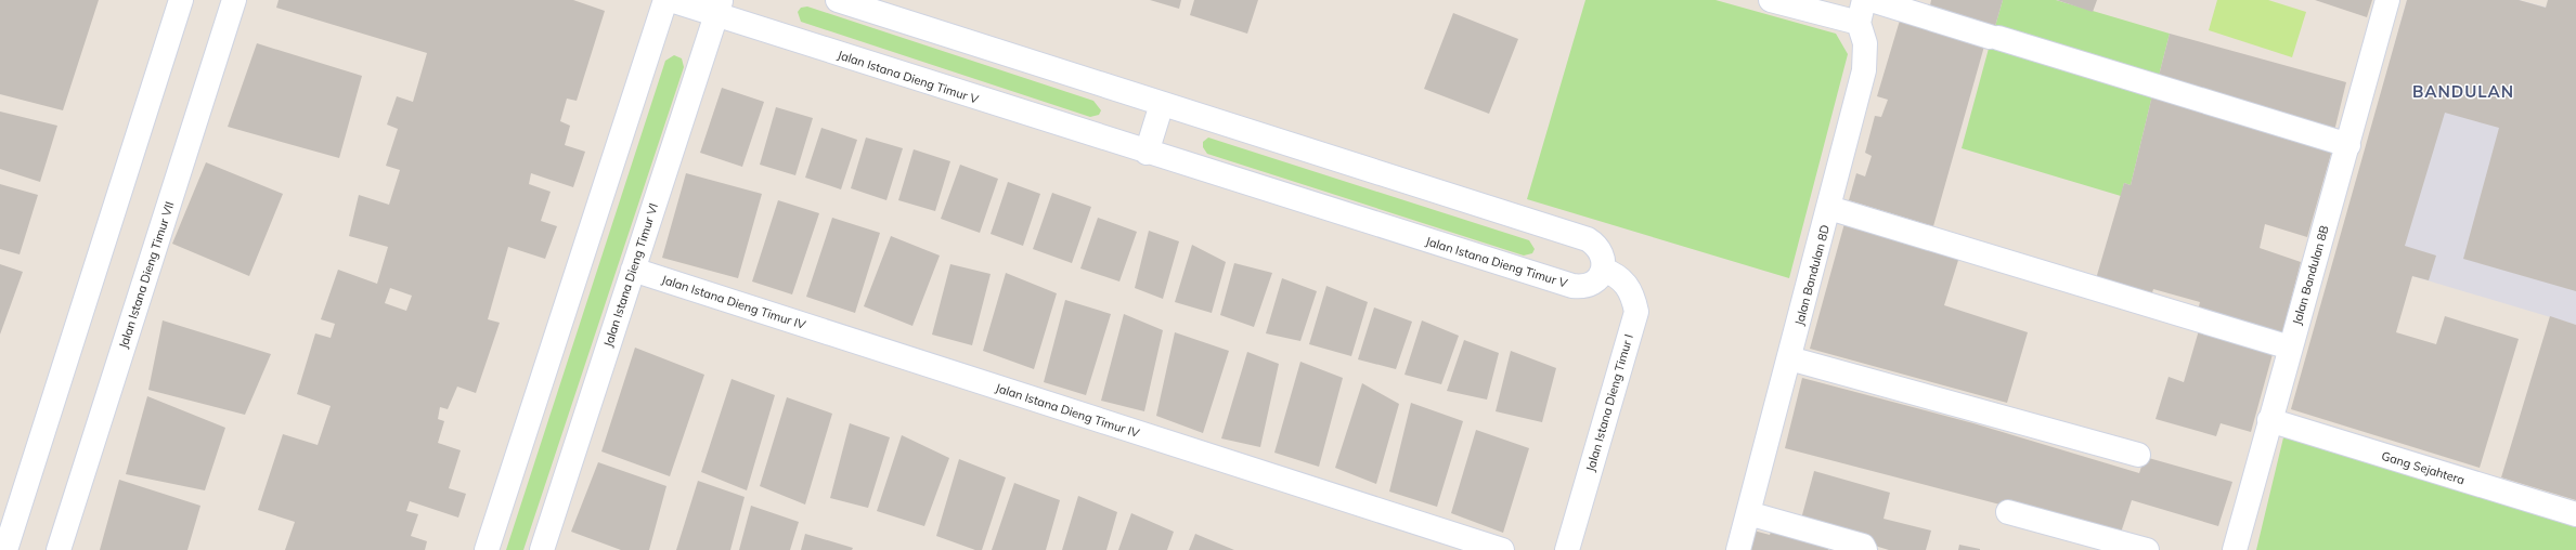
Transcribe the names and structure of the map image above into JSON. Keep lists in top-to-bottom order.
{
  "streets": {
    "street": [
      "Jalan Istana Dieng Timur V",
      "Jalan Istana Dieng Timur VII",
      "Jalan Istana Dieng Timur VI",
      "Jalan Bandulan 8D",
      "Jalan Bandulan 8B",
      "Jalan Istana Dieng Timur IV",
      "Jalan Istana Dieng Timur I",
      "Gang Sejahtera"
    ]
  },
  "crossings": [
    ["Jalan Istana Dieng Timur V", "Jalan Istana Dieng Timur VI"],
    ["Jalan Istana Dieng Timur V", "Jalan Istana Dieng Timur I"],
    ["Jalan Istana Dieng Timur VI", "Jalan Istana Dieng Timur IV"],
    ["Jalan Bandulan 8B", "Gang Sejahtera"]
  ],
  "districts": ["BANDULAN"]
}
